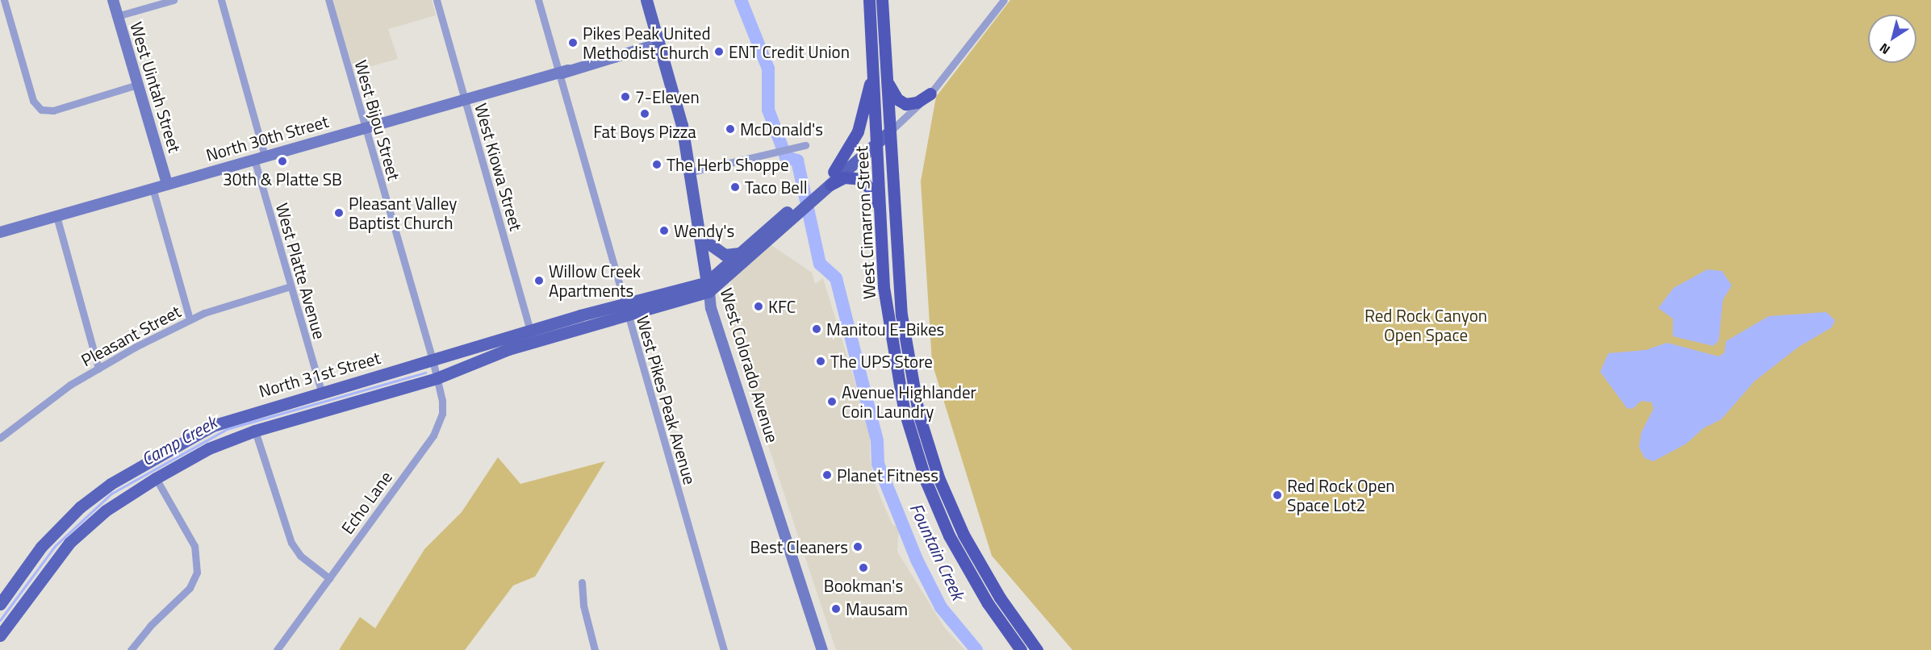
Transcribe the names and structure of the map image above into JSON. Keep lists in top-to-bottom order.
{
  "streets": {
    "highway": ["West Cimarron Street"],
    "main road": [
      "West Uintah Street",
      "North 30th Street",
      "West Colorado Avenue",
      "North 31st Street"
    ],
    "street": [
      "West Bijou Street",
      "West Kiowa Street",
      "West Platte Avenue",
      "Pleasant Street",
      "West Pikes Peak Avenue",
      "Echo Lane"
    ]
  },
  "crossings": [
    ["West Uintah Street", "North 30th Street"],
    ["West Bijou Street", "North 30th Street"],
    ["West Bijou Street", "North 31st Street"],
    ["West Bijou Street", "Echo Lane"],
    ["North 30th Street", "West Kiowa Street"],
    ["North 30th Street", "West Platte Avenue"],
    ["North 30th Street", "West Colorado Avenue"],
    ["North 30th Street", "West Pikes Peak Avenue"],
    ["West Kiowa Street", "North 31st Street"],
    ["West Platte Avenue", "Pleasant Street"],
    ["West Platte Avenue", "North 31st Street"],
    ["West Colorado Avenue", "North 31st Street"],
    ["North 31st Street", "West Pikes Peak Avenue"],
    ["North 31st Street", "Echo Lane"]
  ],
  "water": ["Camp Creek", "Fountain Creek"],
  "parks": ["Red Rock Canyon Open Space"],
  "places": [
    "Pikes Peak United Methodist Church",
    "ENT Credit Union",
    "7-Eleven",
    "Fat Boys Pizza",
    "McDonald's",
    "30th & Platte SB",
    "The Herb Shoppe",
    "Taco Bell",
    "Pleasant Valley Baptist Church",
    "Wendy's",
    "Willow Creek Apartments",
    "KFC",
    "Manitou E-Bikes",
    "The UPS Store",
    "Avenue Highlander Coin Laundry",
    "Planet Fitness",
    "Red Rock Open Space Lot2",
    "Best Cleaners",
    "Bookman's",
    "Mausam"
  ],
  "north": "bottom left"
}
